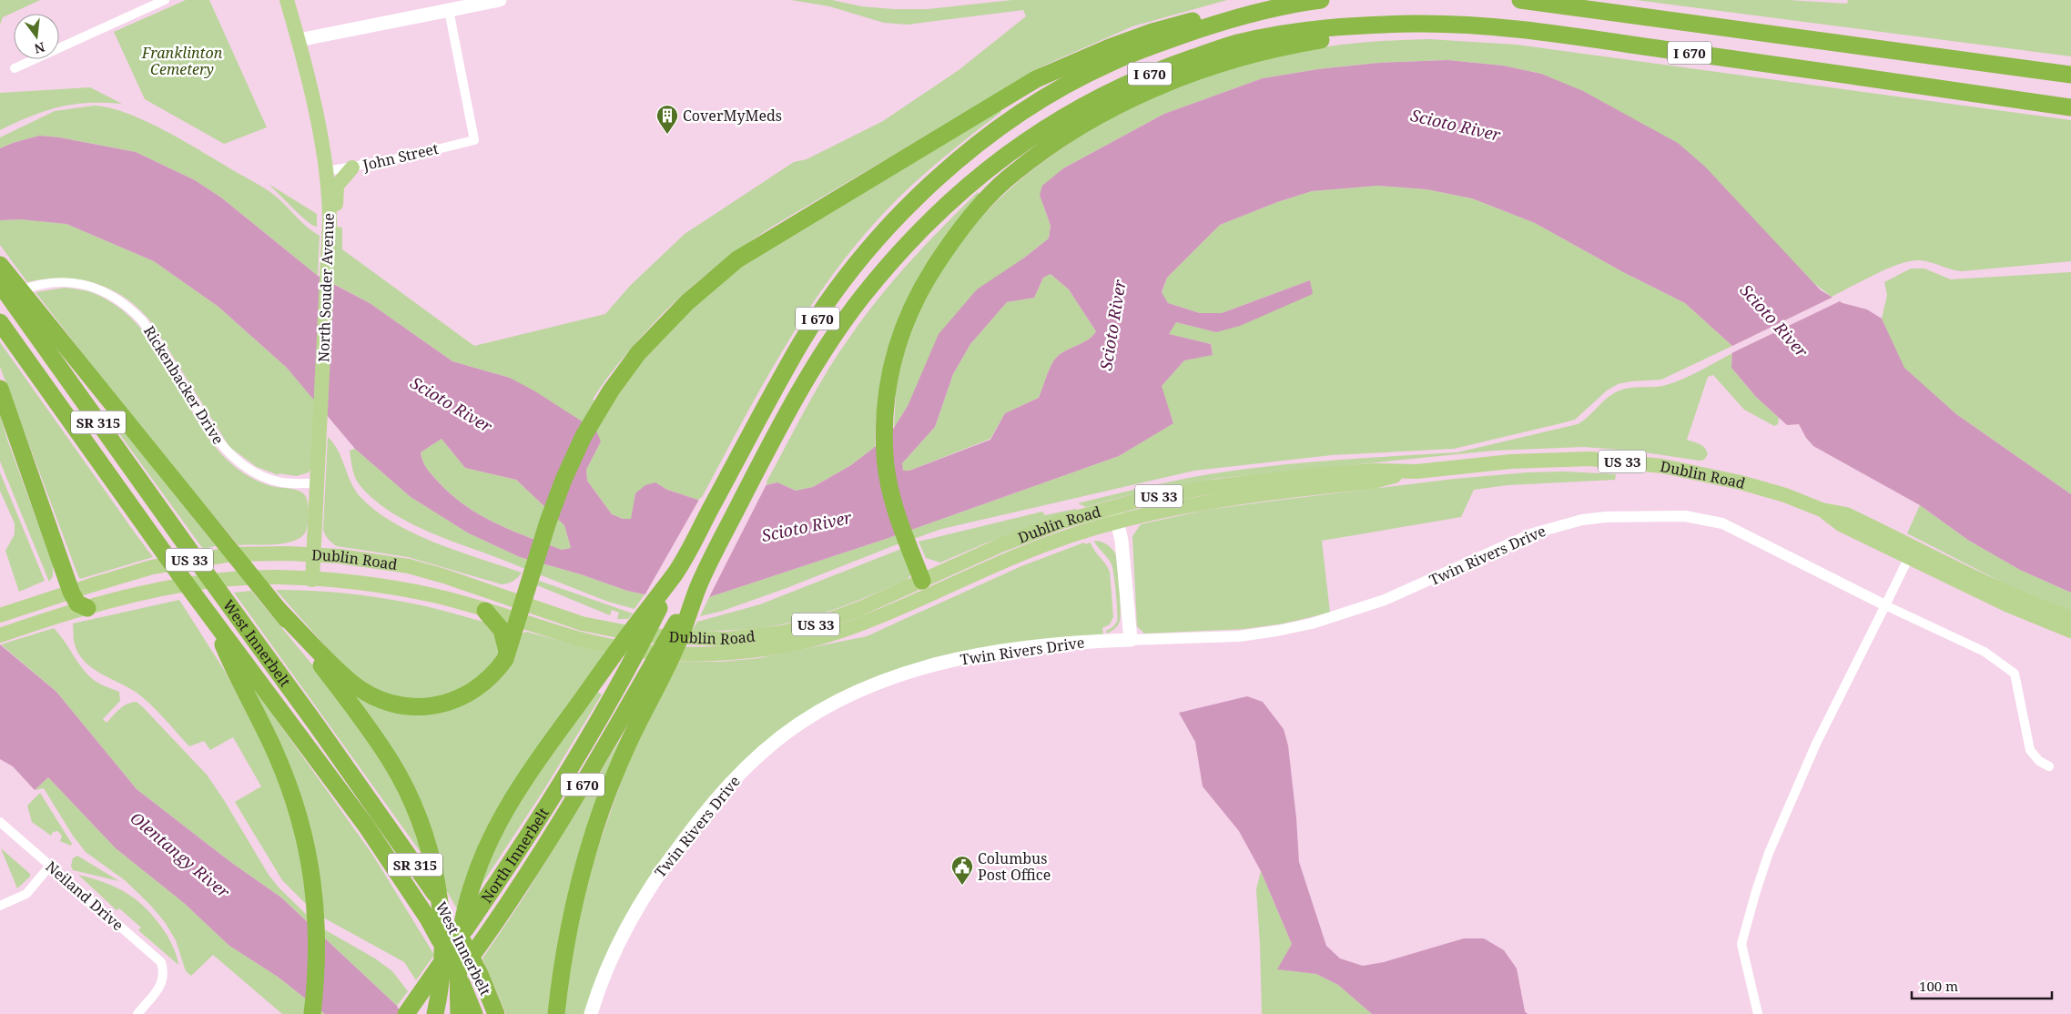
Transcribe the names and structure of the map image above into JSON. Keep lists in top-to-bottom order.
{
  "streets": {
    "highway": [
      "I 670",
      "SR 315",
      "West Innerbelt",
      "North Innerbelt"
    ],
    "main road": [
      "North Souder Avenue",
      "US 33",
      "Dublin Road",
      "Twin Rivers Drive"
    ],
    "street": ["John Street", "Rickenbacker Drive", "Neiland Drive"]
  },
  "crossings": [
    ["I 670", "North Innerbelt"],
    ["John Street", "North Souder Avenue"],
    ["North Souder Avenue", "Rickenbacker Drive"],
    ["North Souder Avenue", "Dublin Road"]
  ],
  "water": ["Scioto River", "Olentangy River"],
  "parks": ["Franklinton Cemetery"],
  "places": {
    "building": ["CoverMyMeds"],
    "public building": ["Columbus Post Office"]
  },
  "scale_bar": "100 m",
  "north": "bottom"
}
